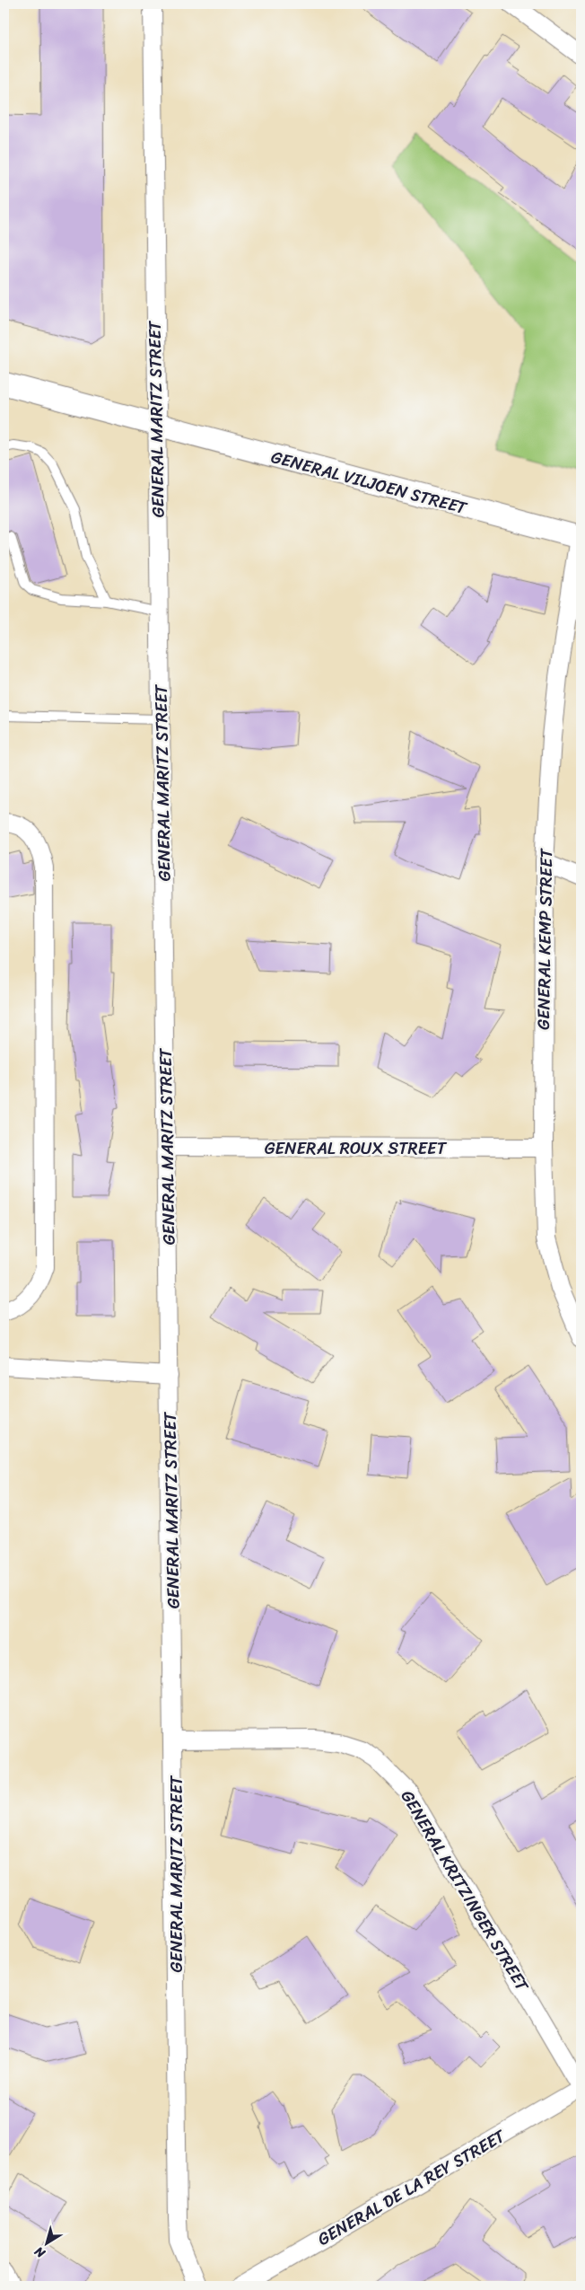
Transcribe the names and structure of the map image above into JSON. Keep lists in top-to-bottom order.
{
  "streets": {
    "street": [
      "GENERAL MARITZ STREET",
      "GENERAL VILJOEN STREET",
      "GENERAL KEMP STREET",
      "GENERAL ROUX STREET",
      "GENERAL KRITZINGER STREET",
      "GENERAL DE LA REY STREET"
    ]
  },
  "crossings": [
    ["GENERAL MARITZ STREET", "GENERAL VILJOEN STREET"],
    ["GENERAL MARITZ STREET", "GENERAL ROUX STREET"],
    ["GENERAL MARITZ STREET", "GENERAL KRITZINGER STREET"],
    ["GENERAL VILJOEN STREET", "GENERAL KEMP STREET"],
    ["GENERAL KEMP STREET", "GENERAL ROUX STREET"],
    ["GENERAL KRITZINGER STREET", "GENERAL DE LA REY STREET"]
  ],
  "north": "bottom left"
}
